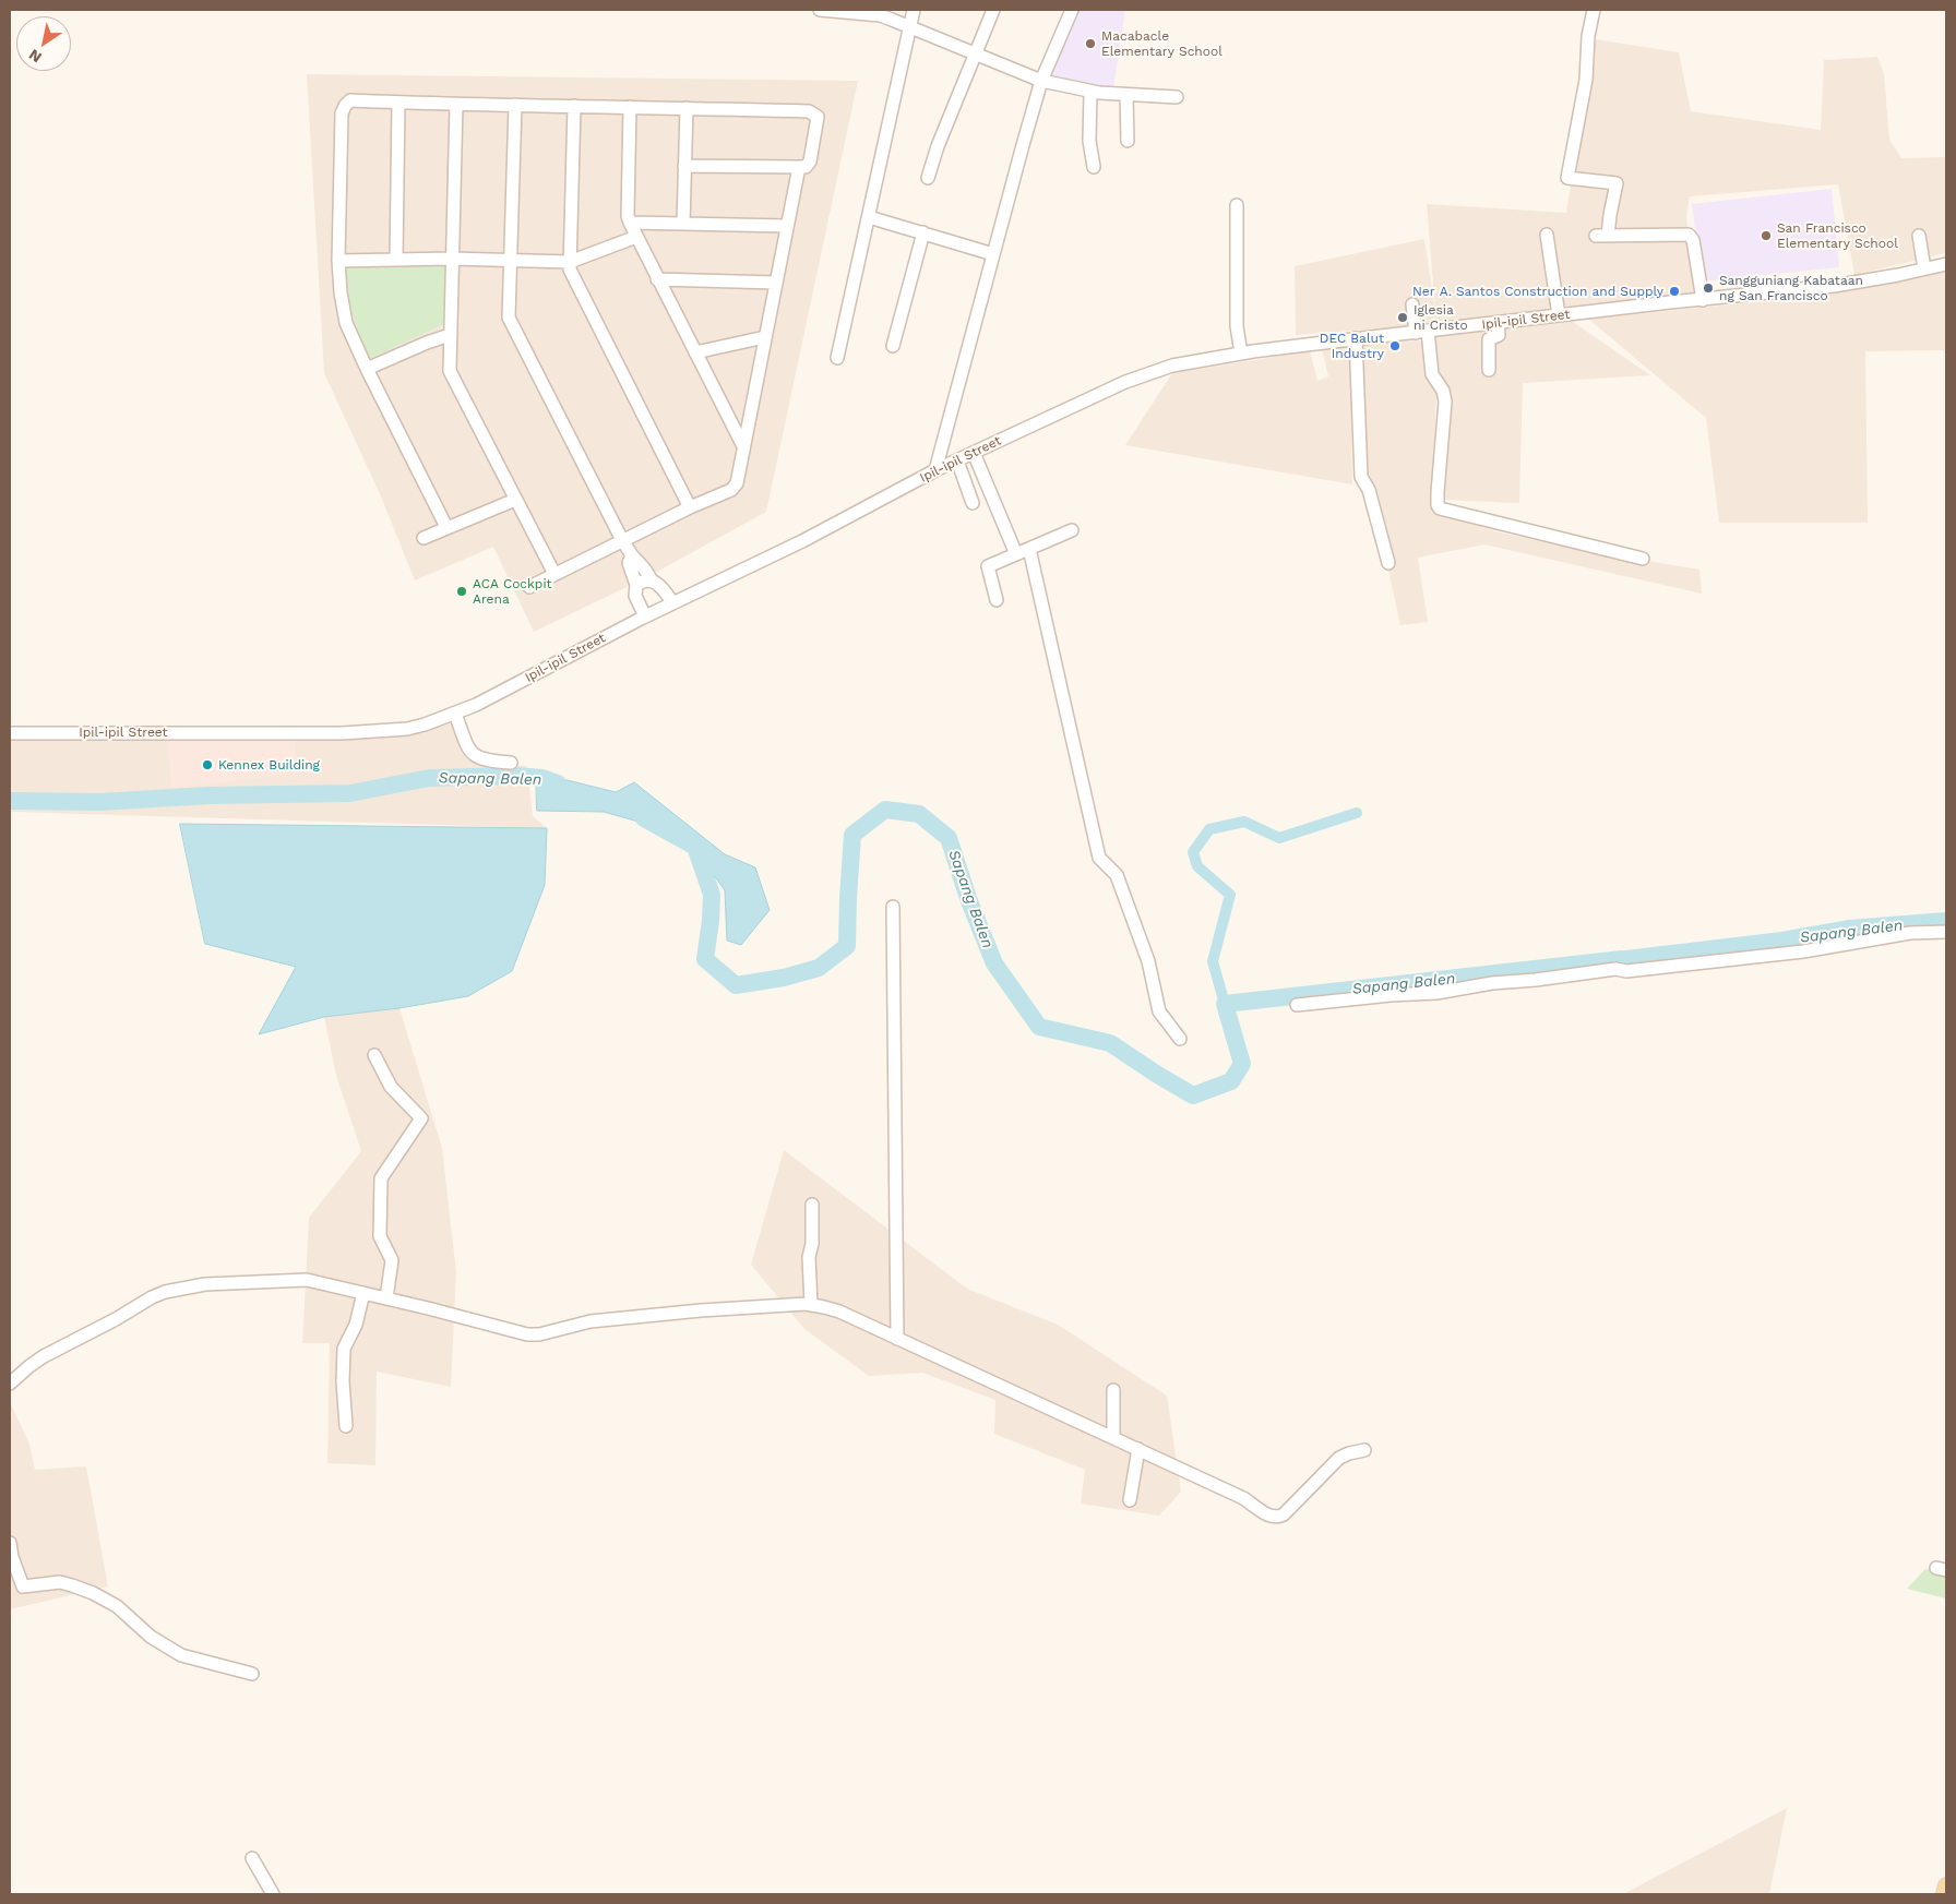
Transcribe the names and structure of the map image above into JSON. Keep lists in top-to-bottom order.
{
  "streets": {
    "street": ["Ipil-ipil Street"]
  },
  "water": ["Sapang Balen"],
  "places": [
    "Macabacle Elementary School",
    "San Francisco Elementary School",
    "Sangguniang Kabataan ng San Francisco",
    "Ner A. Santos Construction and Supply",
    "Iglesia ni Cristo",
    "DEC Balut Industry",
    "ACA Cockpit Arena",
    "Kennex Building"
  ],
  "north": "bottom left"
}
